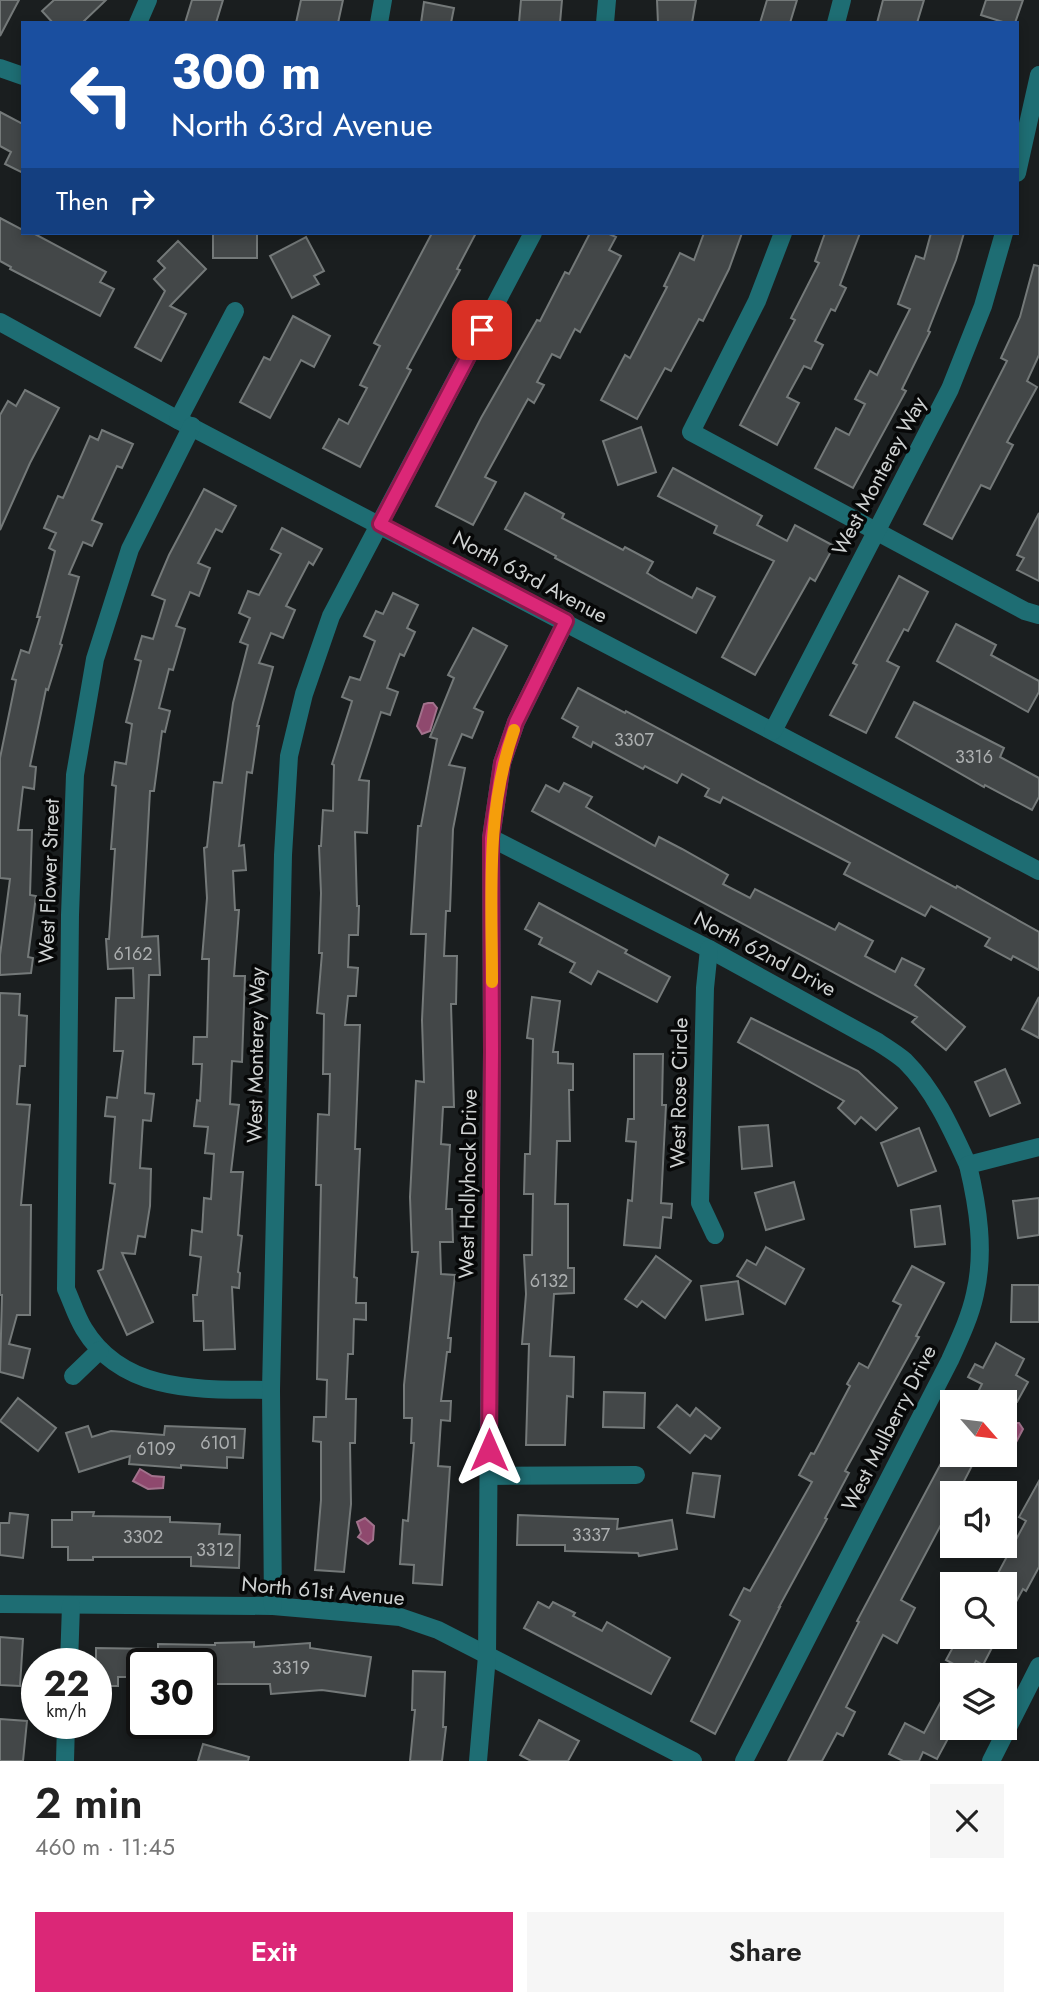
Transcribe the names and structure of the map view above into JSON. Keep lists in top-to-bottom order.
{
  "streets": {
    "street": [
      "West Monterey Way",
      "North 63rd Avenue",
      "West Flower Street",
      "North 62nd Drive",
      "West Rose Circle",
      "West Hollyhock Drive",
      "West Mulberry Drive",
      "North 61st Avenue"
    ]
  },
  "crossings": [
    ["West Monterey Way", "North 63rd Avenue"],
    ["West Monterey Way", "West Flower Street"],
    ["West Monterey Way", "North 61st Avenue"],
    ["North 63rd Avenue", "West Flower Street"],
    ["North 63rd Avenue", "West Hollyhock Drive"],
    ["North 62nd Drive", "West Rose Circle"],
    ["North 62nd Drive", "West Hollyhock Drive"],
    ["North 62nd Drive", "West Mulberry Drive"],
    ["West Hollyhock Drive", "North 61st Avenue"]
  ],
  "house_numbers": [
    "3307",
    "3316",
    "6162",
    "6132",
    "6101",
    "6109",
    "3337",
    "3302",
    "3312",
    "3319"
  ],
  "north": "bottom right",
  "page": {
    "turn": ["300 m", "North 63rd Avenue"],
    "then": "Then",
    "speed": "22 km/h",
    "limit": "30",
    "heading": ["2 min", "460 m · 11:45"],
    "buttons": ["Exit", "Share"]
  }
}
